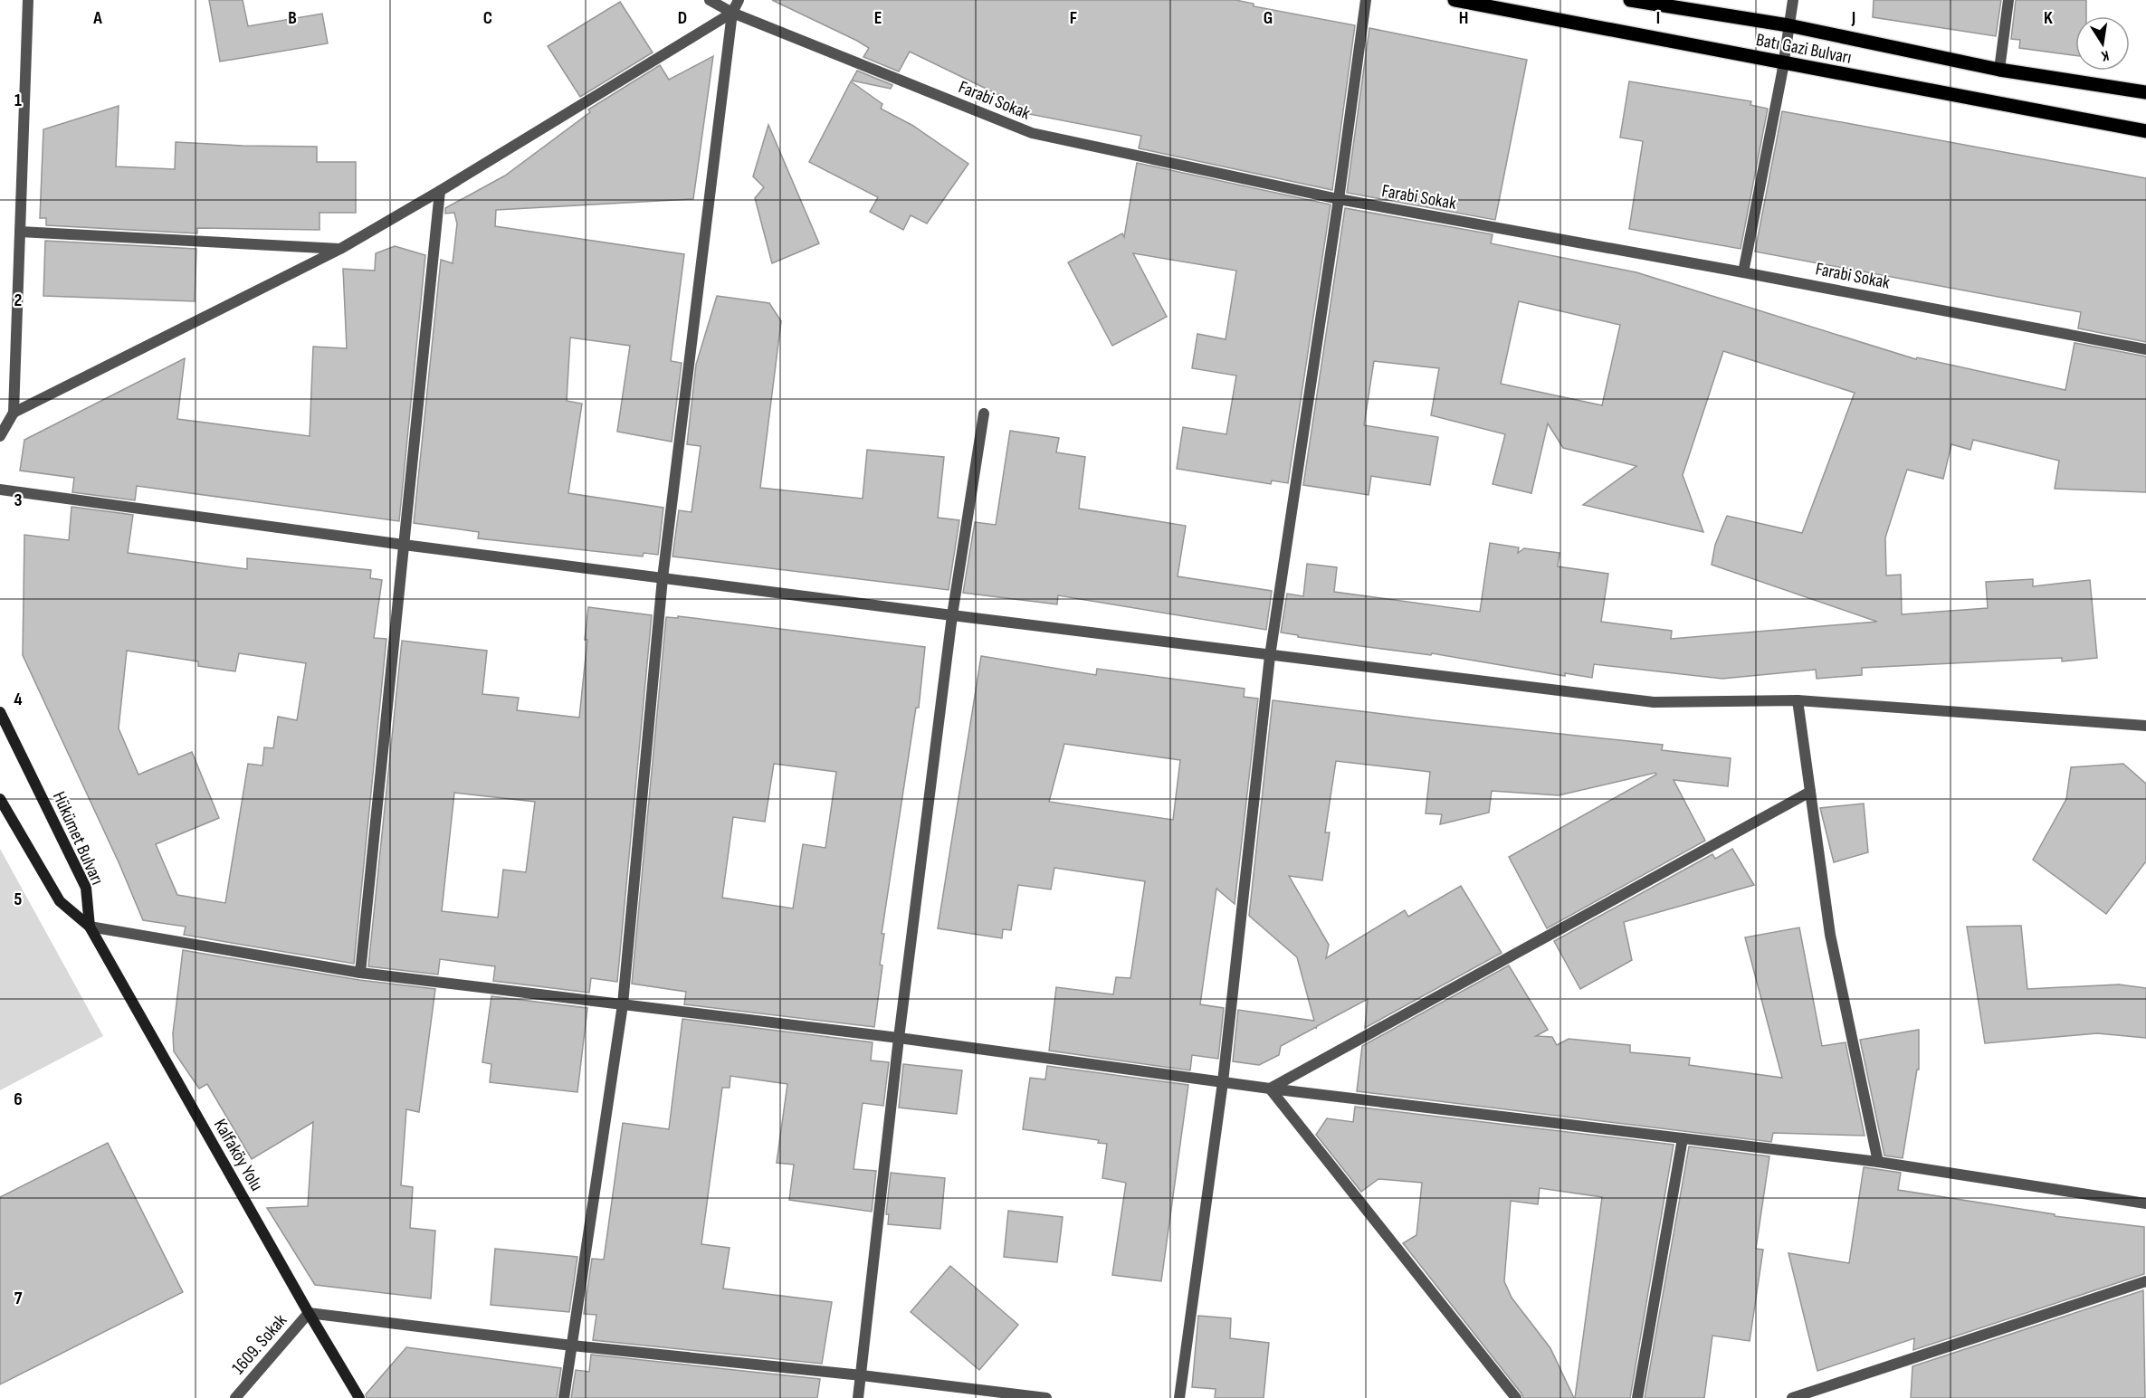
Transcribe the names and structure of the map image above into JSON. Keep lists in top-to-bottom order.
{
  "streets": {
    "main road": ["Batı Gazi Bulvarı", "Hükümet Bulvarı", "Kalfaköy Yolu"],
    "street": ["Farabi Sokak", "1609. Sokak"]
  },
  "crossings": [
    ["Hükümet Bulvarı", "Kalfaköy Yolu"],
    ["Kalfaköy Yolu", "1609. Sokak"]
  ],
  "north": "bottom",
  "grid": {
    "columns": [
      "A",
      "B",
      "C",
      "D",
      "E",
      "F",
      "G",
      "H",
      "I",
      "J",
      "K"
    ],
    "rows": [
      "1",
      "2",
      "3",
      "4",
      "5",
      "6",
      "7"
    ]
  }
}
